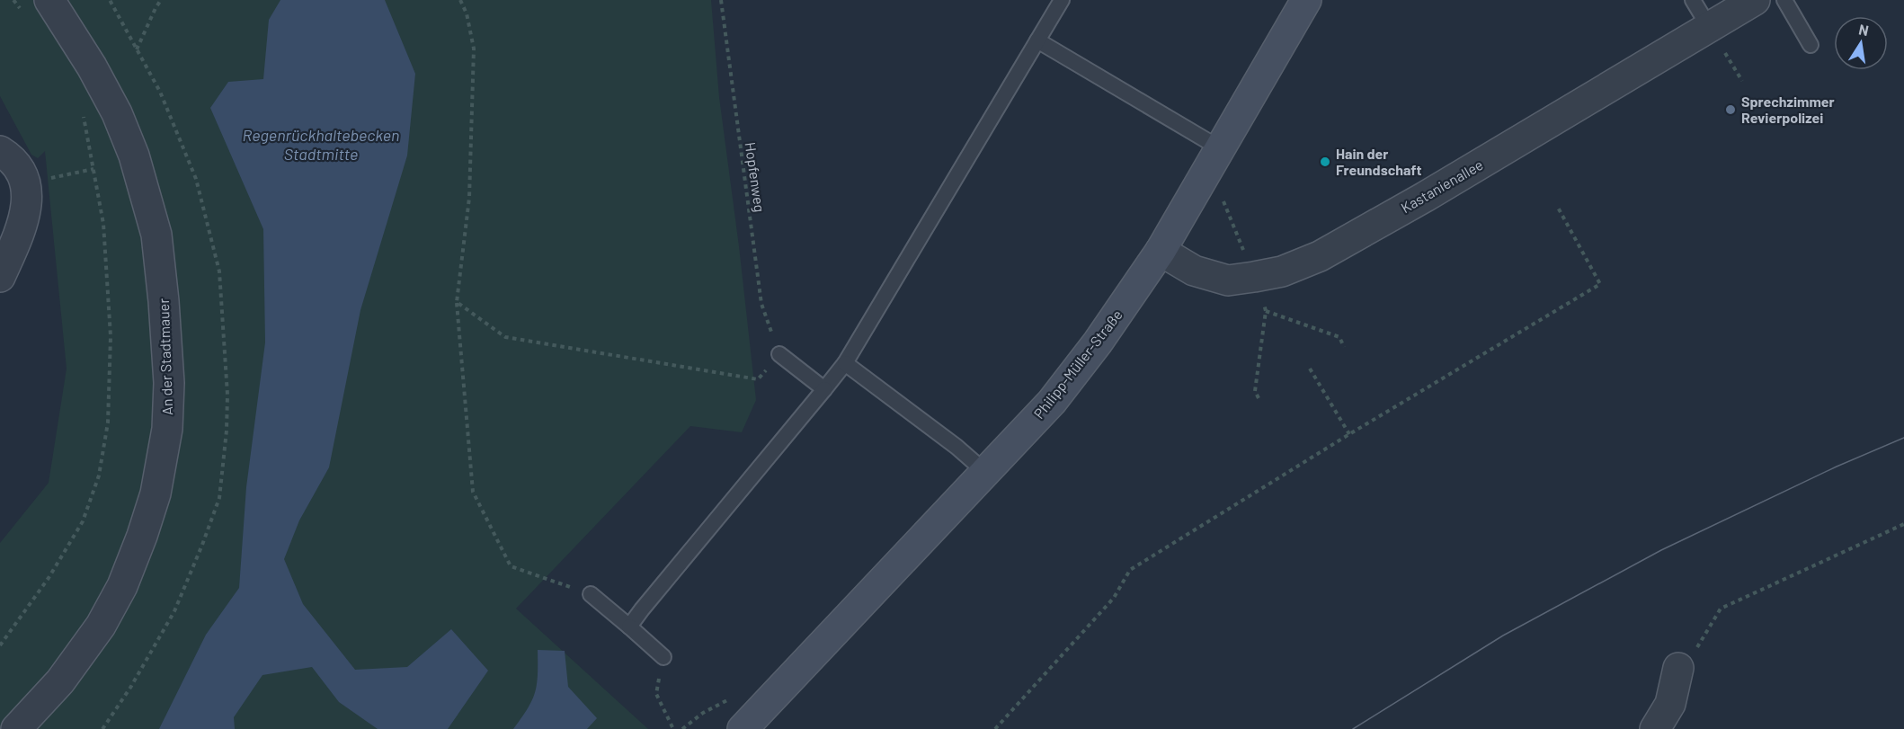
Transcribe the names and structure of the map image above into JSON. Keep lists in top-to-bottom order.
{
  "streets": {
    "main road": ["Philipp-Müller-Straße"],
    "street": ["Kastanienallee", "An der Stadtmauer"],
    "path": ["Hopfenweg"]
  },
  "crossings": [
    ["Kastanienallee", "Philipp-Müller-Straße"]
  ],
  "water": ["Regenrückhaltebecken Stadtmitte"],
  "places": ["Sprechzimmer Revierpolizei", "Hain der Freundschaft"],
  "north": "top"
}
